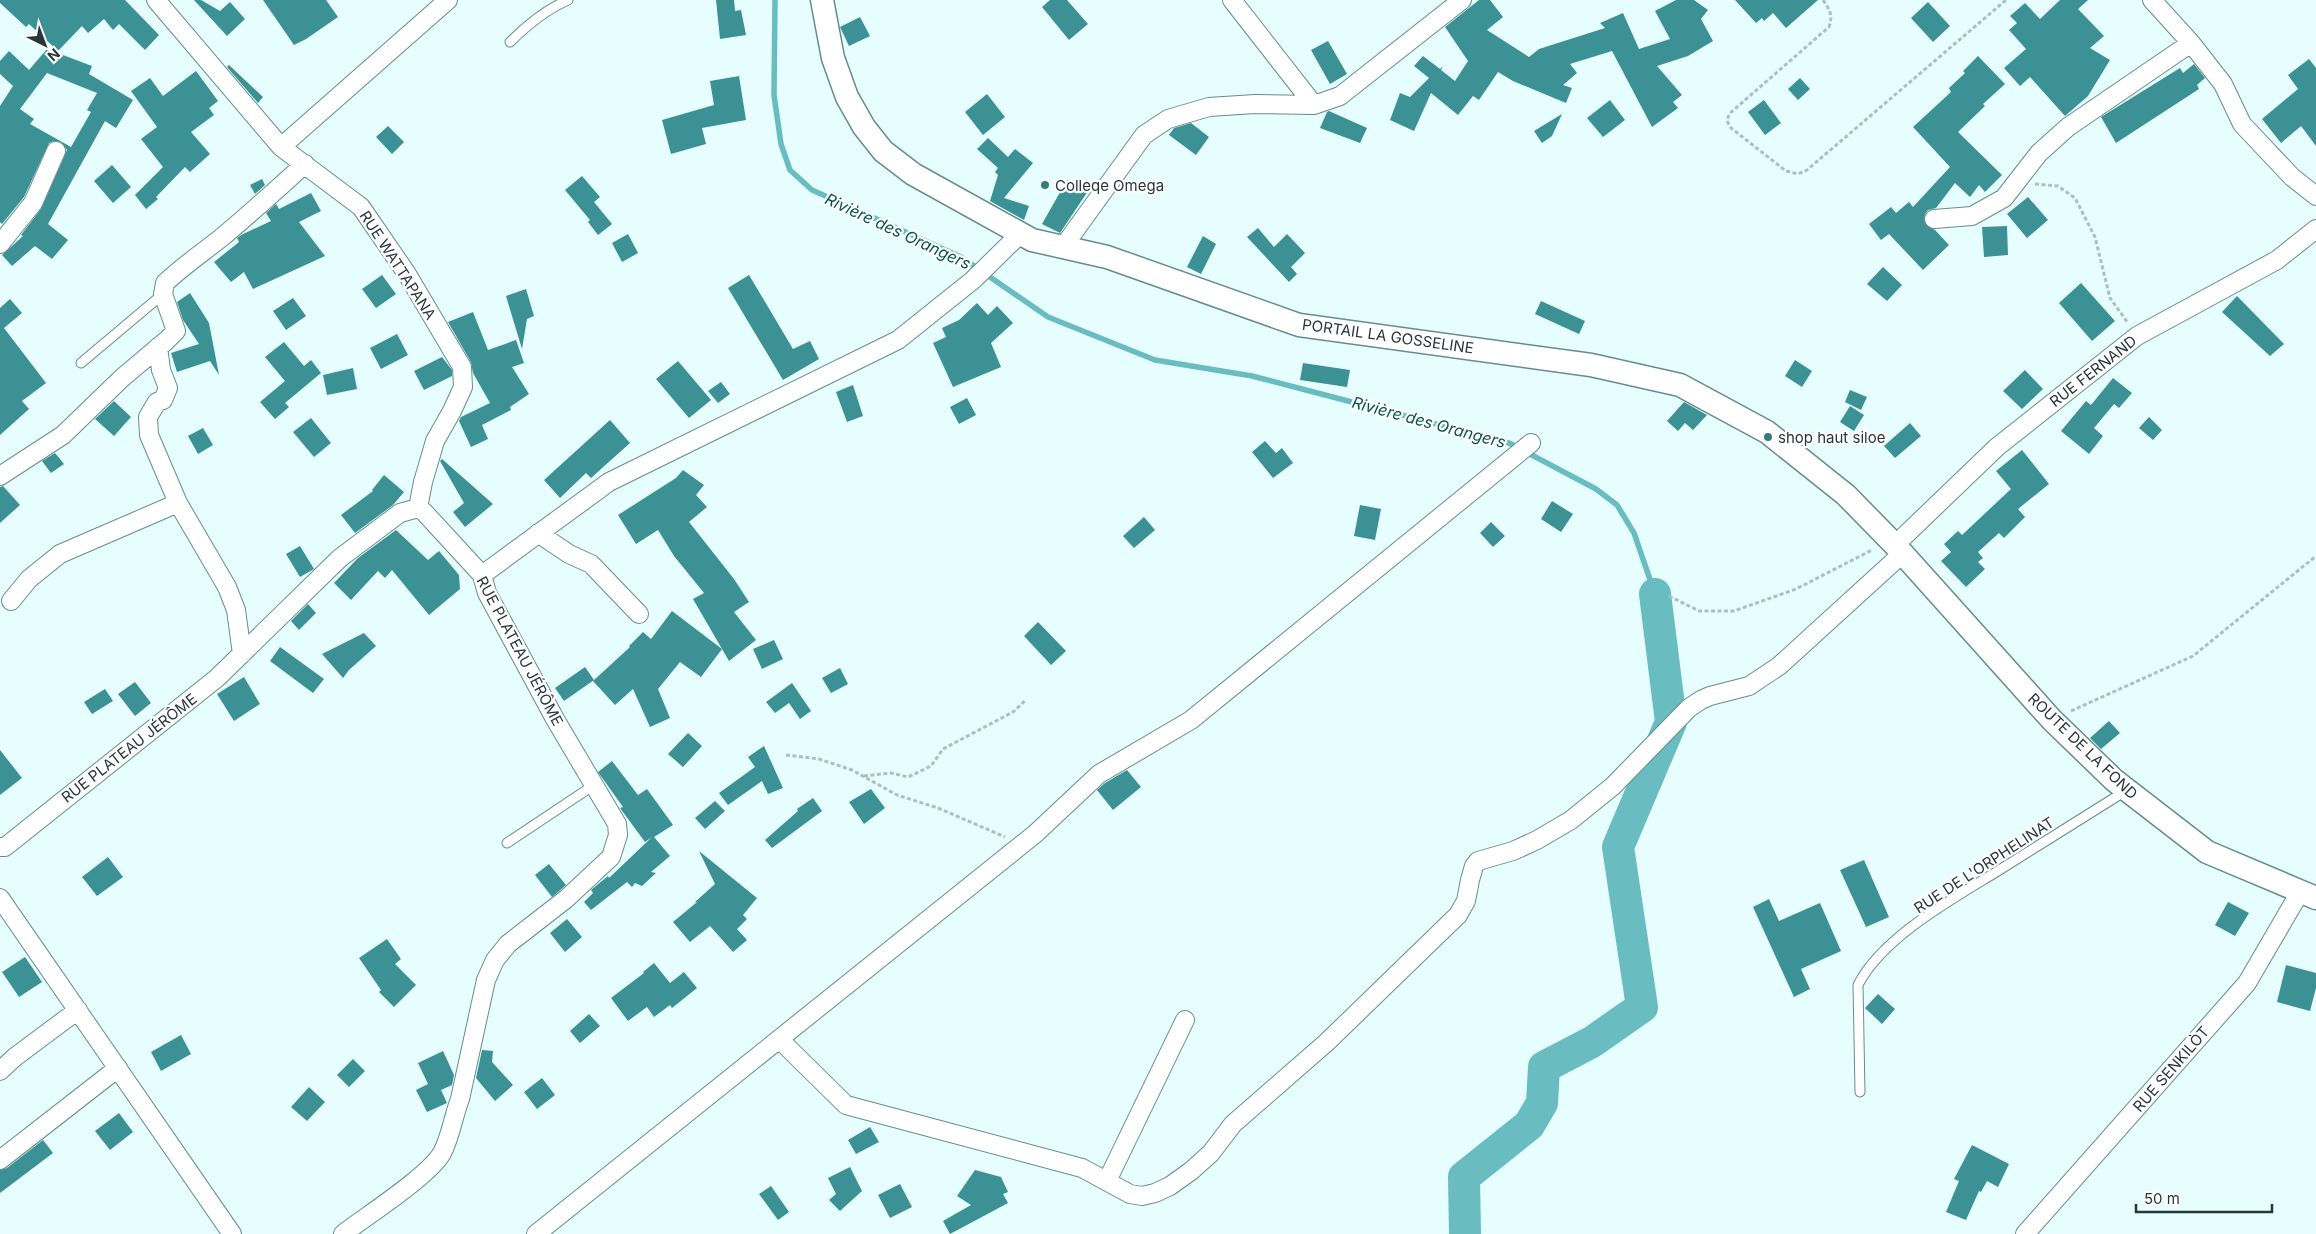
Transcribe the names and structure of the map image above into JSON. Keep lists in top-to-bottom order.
{
  "streets": {
    "street": [
      "RUE WATTAPANA",
      "PORTAIL LA GOSSELINE",
      "RUE FERNAND",
      "RUE PLATEAU JÉRÔME",
      "ROUTE DE LA FOND",
      "RUE SENKILÒT"
    ],
    "lane": ["RUE DE L'ORPHELINAT"]
  },
  "crossings": [
    ["RUE WATTAPANA", "RUE PLATEAU JÉRÔME"],
    ["PORTAIL LA GOSSELINE", "RUE FERNAND"],
    ["PORTAIL LA GOSSELINE", "ROUTE DE LA FOND"],
    ["RUE FERNAND", "ROUTE DE LA FOND"],
    ["ROUTE DE LA FOND", "RUE DE L'ORPHELINAT"],
    ["ROUTE DE LA FOND", "RUE SENKILÒT"]
  ],
  "water": ["Rivière des Orangers"],
  "places": ["Colleqe Omega", "shop haut siloe"],
  "scale_bar": "50 m",
  "north": "bottom right"
}
